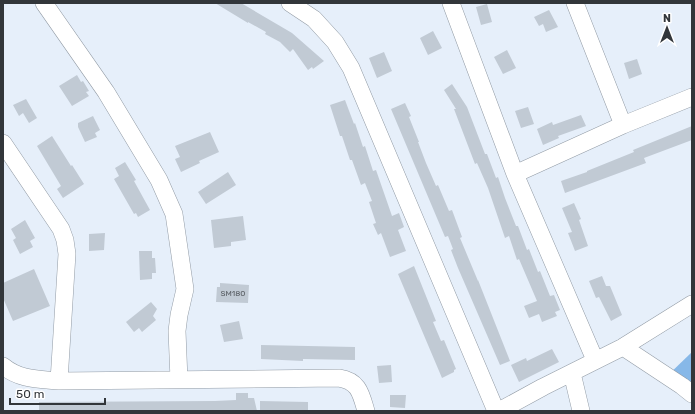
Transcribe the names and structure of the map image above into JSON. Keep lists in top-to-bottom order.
{
  "house_numbers": ["SM180"],
  "scale_bar": "50 m",
  "north": "top"
}
